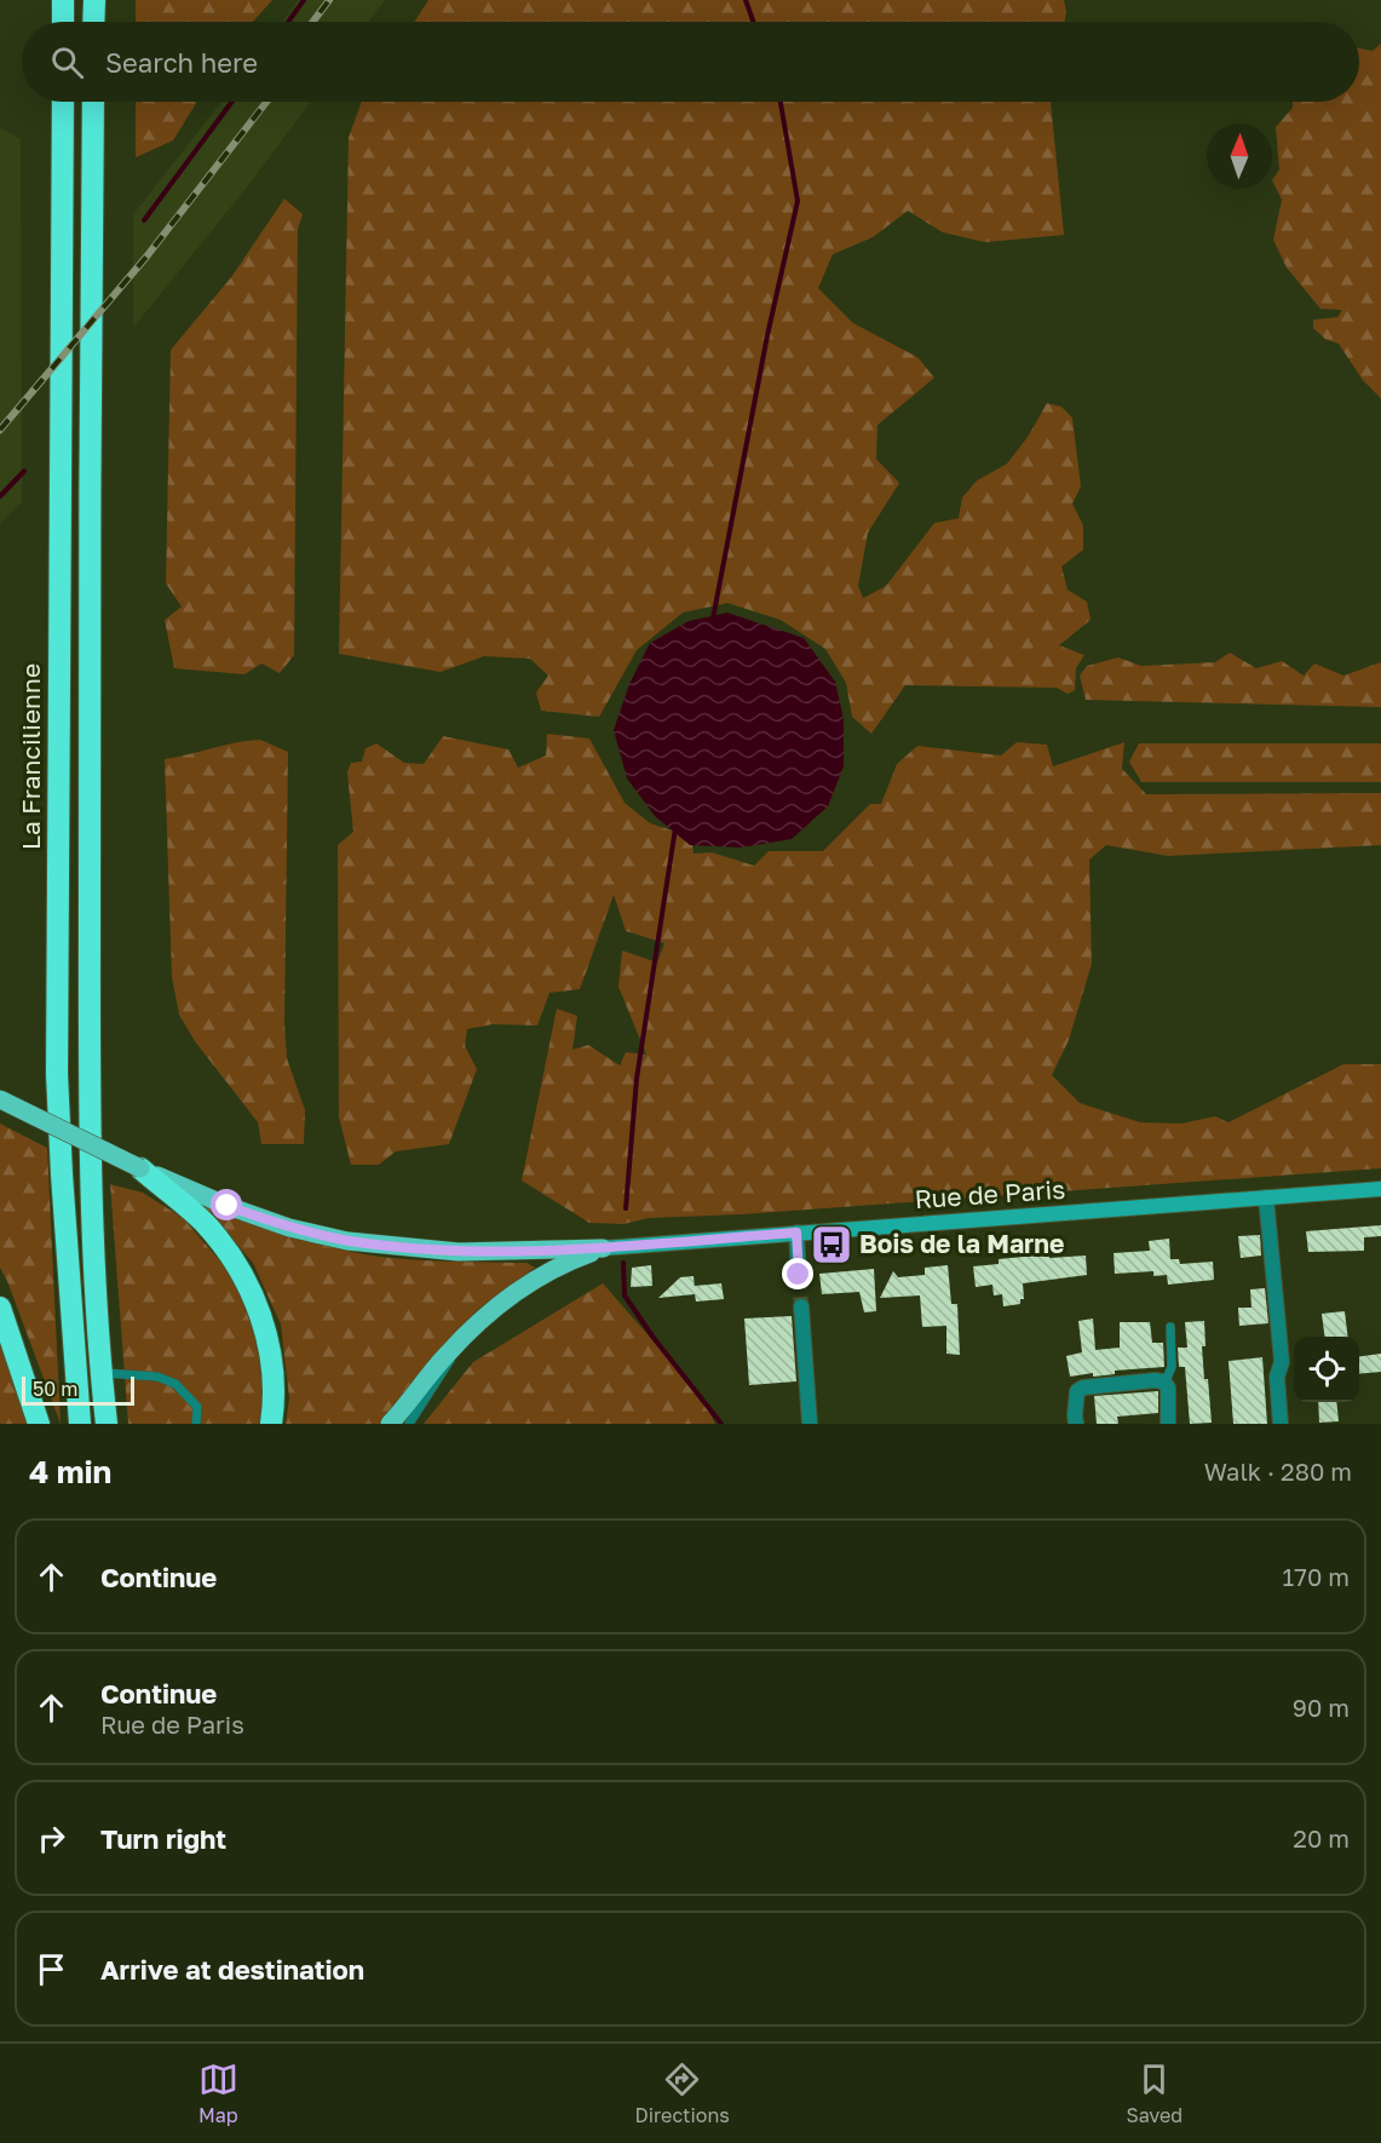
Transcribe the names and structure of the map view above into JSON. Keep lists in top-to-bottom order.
{
  "streets": {
    "highway": ["La Francilienne"],
    "main road": ["Rue de Paris"]
  },
  "places": {
    "bus stop": ["Bois de la Marne"]
  },
  "scale_bar": "50 m",
  "north": "top",
  "page": {
    "search": "Search here",
    "scale": "50 m",
    "heading": ["4 min", "Walk · 280 m"],
    "list": [
      ["Continue", "170 m"],
      ["Continue", "Rue de Paris", "90 m"],
      ["Turn right", "20 m"],
      "Arrive at destination"
    ],
    "nav": ["Map", "Directions", "Saved"]
  }
}
